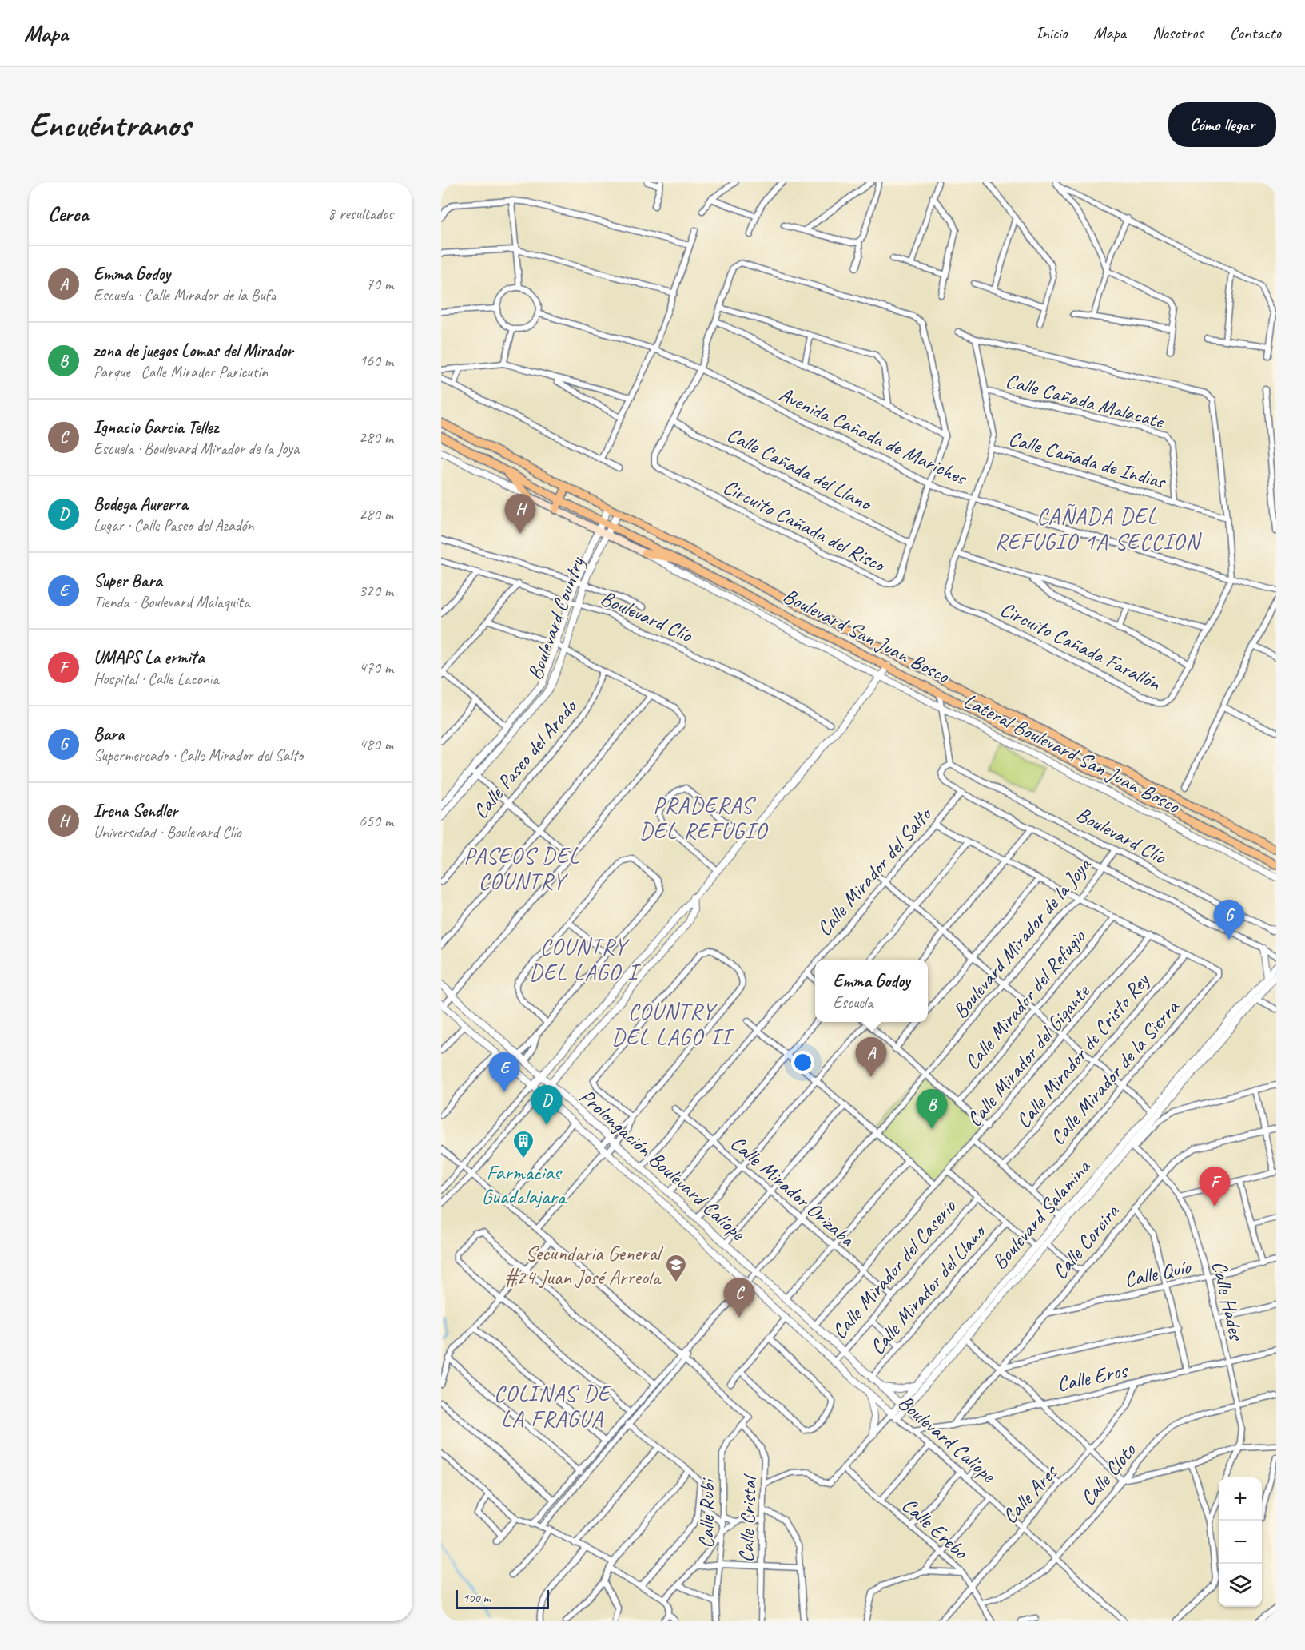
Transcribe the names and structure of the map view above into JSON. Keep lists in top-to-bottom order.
{
  "streets": {
    "main road": ["Boulevard San Juan Bosco", "Lateral Boulevard San Juan Bosco"],
    "street": [
      "Calle Cañada Malacate",
      "Avenida Cañada de Mariches",
      "Calle Cañada de Indias",
      "Calle Cañada del Llano",
      "Circuito Cañada del Risco",
      "Boulevard Clío",
      "Boulevard Country",
      "Circuito Cañada Farallón",
      "Calle Paseo del Arado",
      "Calle Mirador del Salto",
      "Boulevard Mirador de la Joya",
      "Calle Mirador del Refugio",
      "Calle Mirador de Cristo Rey",
      "Calle Mirador del Gigante",
      "Calle Mirador de la Sierra",
      "Prolongación Boulevard Calíope",
      "Calle Mirador Orizaba",
      "Boulevard Salamina",
      "Calle Corcira",
      "Calle Mirador del Caserío",
      "Calle Quío",
      "Calle Mirador del Llano",
      "Calle Hades",
      "Calle Eros",
      "Boulevard Calíope",
      "Calle Cloto",
      "Calle Ares",
      "Calle Rubi",
      "Calle Cristal",
      "Calle Erebo"
    ]
  },
  "crossings": [
    ["Calle Cañada Malacate", "Calle Cañada de Indias"],
    ["Calle Cañada Malacate", "Circuito Cañada Farallón"],
    ["Avenida Cañada de Mariches", "Circuito Cañada del Risco"],
    ["Avenida Cañada de Mariches", "Circuito Cañada Farallón"],
    ["Calle Cañada de Indias", "Circuito Cañada Farallón"],
    ["Calle Cañada del Llano", "Circuito Cañada del Risco"],
    ["Boulevard Clío", "Boulevard Country"],
    ["Boulevard Clío", "Boulevard Mirador de la Joya"],
    ["Boulevard Country", "Boulevard San Juan Bosco"],
    ["Boulevard Country", "Lateral Boulevard San Juan Bosco"],
    ["Calle Mirador del Salto", "Prolongación Boulevard Calíope"],
    ["Calle Mirador del Salto", "Calle Mirador Orizaba"],
    ["Boulevard Mirador de la Joya", "Prolongación Boulevard Calíope"],
    ["Boulevard Mirador de la Joya", "Calle Mirador Orizaba"],
    ["Boulevard Mirador de la Joya", "Boulevard Calíope"],
    ["Calle Mirador de Cristo Rey", "Calle Mirador de la Sierra"],
    ["Calle Mirador del Gigante", "Calle Mirador Orizaba"],
    ["Calle Mirador del Gigante", "Boulevard Calíope"],
    ["Prolongación Boulevard Calíope", "Boulevard Calíope"],
    ["Calle Mirador Orizaba", "Calle Mirador del Caserío"],
    ["Boulevard Salamina", "Calle Hades"],
    ["Boulevard Salamina", "Boulevard Calíope"],
    ["Boulevard Salamina", "Calle Cristal"],
    ["Boulevard Salamina", "Calle Erebo"],
    ["Calle Corcira", "Calle Quío"],
    ["Calle Corcira", "Calle Hades"],
    ["Calle Corcira", "Calle Eros"],
    ["Calle Mirador del Caserío", "Boulevard Calíope"],
    ["Calle Quío", "Calle Hades"],
    ["Calle Mirador del Llano", "Boulevard Calíope"],
    ["Calle Hades", "Calle Eros"],
    ["Calle Hades", "Calle Cloto"],
    ["Calle Eros", "Boulevard Calíope"],
    ["Calle Eros", "Calle Ares"],
    ["Boulevard Calíope", "Calle Cloto"],
    ["Boulevard Calíope", "Calle Ares"],
    ["Calle Cloto", "Calle Erebo"],
    ["Calle Ares", "Calle Erebo"],
    ["Calle Rubi", "Calle Cristal"]
  ],
  "districts": [
    "CAÑADA DEL REFUGIO 1A SECCION",
    "PRADERAS DEL REFUGIO",
    "PASEOS DEL COUNTRY",
    "COUNTRY DEL LAGO I",
    "COUNTRY DEL LAGO II",
    "COLINAS DE LA FRAGUA"
  ],
  "places": {
    "building": ["Farmacias Guadalajara"],
    "school or university": ["Secundaria General #24 Juan José Arreola"]
  },
  "scale_bar": "100 m",
  "page": {
    "header": "Mapa",
    "nav": [
      "Inicio",
      "Mapa",
      "Nosotros",
      "Contacto"
    ],
    "buttons": "Cómo llegar",
    "title": "Encuéntranos",
    "heading": ["Cerca", "8 resultados"],
    "list": [
      {
        "mark": "A",
        "name": "Emma Godoy",
        "note": "Escuela · Calle Mirador de la Bufa",
        "value": "70 m"
      },
      {
        "mark": "B",
        "name": "zona de juegos Lomas del Mirador",
        "note": "Parque · Calle Mirador Paricutín",
        "value": "160 m"
      },
      {
        "mark": "C",
        "name": "Ignacio Garcia Tellez",
        "note": "Escuela · Boulevard Mirador de la Joya",
        "value": "280 m"
      },
      {
        "mark": "D",
        "name": "Bodega Aurerra",
        "note": "Lugar · Calle Paseo del Azadón",
        "value": "280 m"
      },
      {
        "mark": "E",
        "name": "Super Bara",
        "note": "Tienda · Boulevard Malaquita",
        "value": "320 m"
      },
      {
        "mark": "F",
        "name": "UMAPS La ermita",
        "note": "Hospital · Calle Laconia",
        "value": "470 m"
      },
      {
        "mark": "G",
        "name": "Bara",
        "note": "Supermercado · Calle Mirador del Salto",
        "value": "480 m"
      },
      {
        "mark": "H",
        "name": "Irena Sendler",
        "note": "Universidad · Boulevard Clío",
        "value": "650 m"
      }
    ],
    "pins": [
      "H",
      "G",
      "A",
      "E",
      "D",
      "B",
      "F",
      "C"
    ],
    "popup": ["Emma Godoy", "Escuela"],
    "map_buttons": ["+", "−"],
    "scale": "100 m"
  }
}
